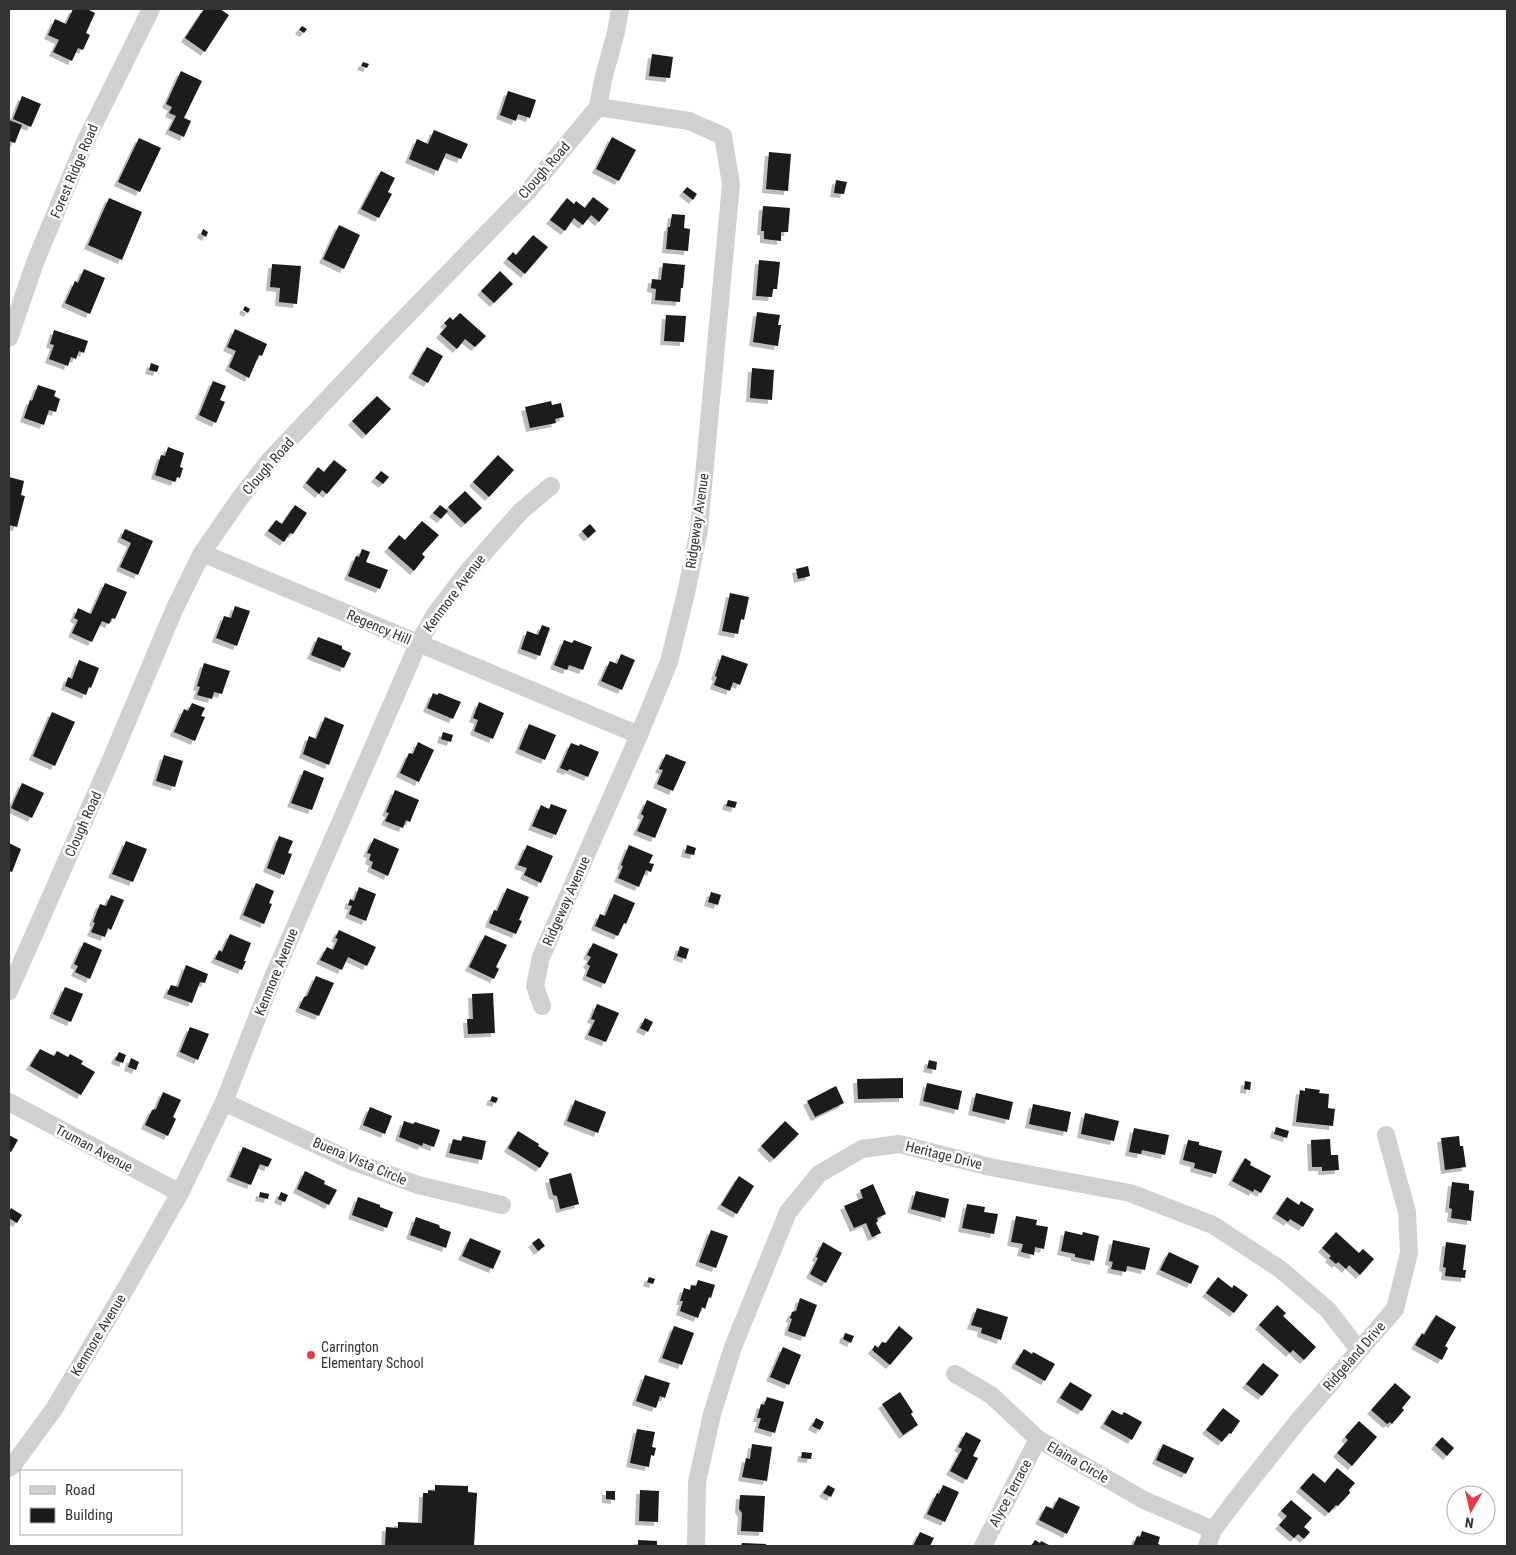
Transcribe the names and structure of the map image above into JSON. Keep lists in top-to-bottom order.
{
  "streets": {
    "street": [
      "Clough Road",
      "Forest Ridge Road",
      "Ridgeway Avenue",
      "Kenmore Avenue",
      "Regency Hill",
      "Truman Avenue",
      "Heritage Drive",
      "Buena Vista Circle",
      "Ridgeland Drive",
      "Elaina Circle",
      "Alyce Terrace"
    ]
  },
  "crossings": [
    ["Clough Road", "Ridgeway Avenue"],
    ["Clough Road", "Regency Hill"],
    ["Ridgeway Avenue", "Regency Hill"],
    ["Kenmore Avenue", "Regency Hill"],
    ["Kenmore Avenue", "Truman Avenue"],
    ["Kenmore Avenue", "Buena Vista Circle"],
    ["Heritage Drive", "Ridgeland Drive"],
    ["Ridgeland Drive", "Elaina Circle"],
    ["Elaina Circle", "Alyce Terrace"]
  ],
  "places": ["Carrington Elementary School"],
  "legend": ["Road", "Building"],
  "north": "bottom"
}
